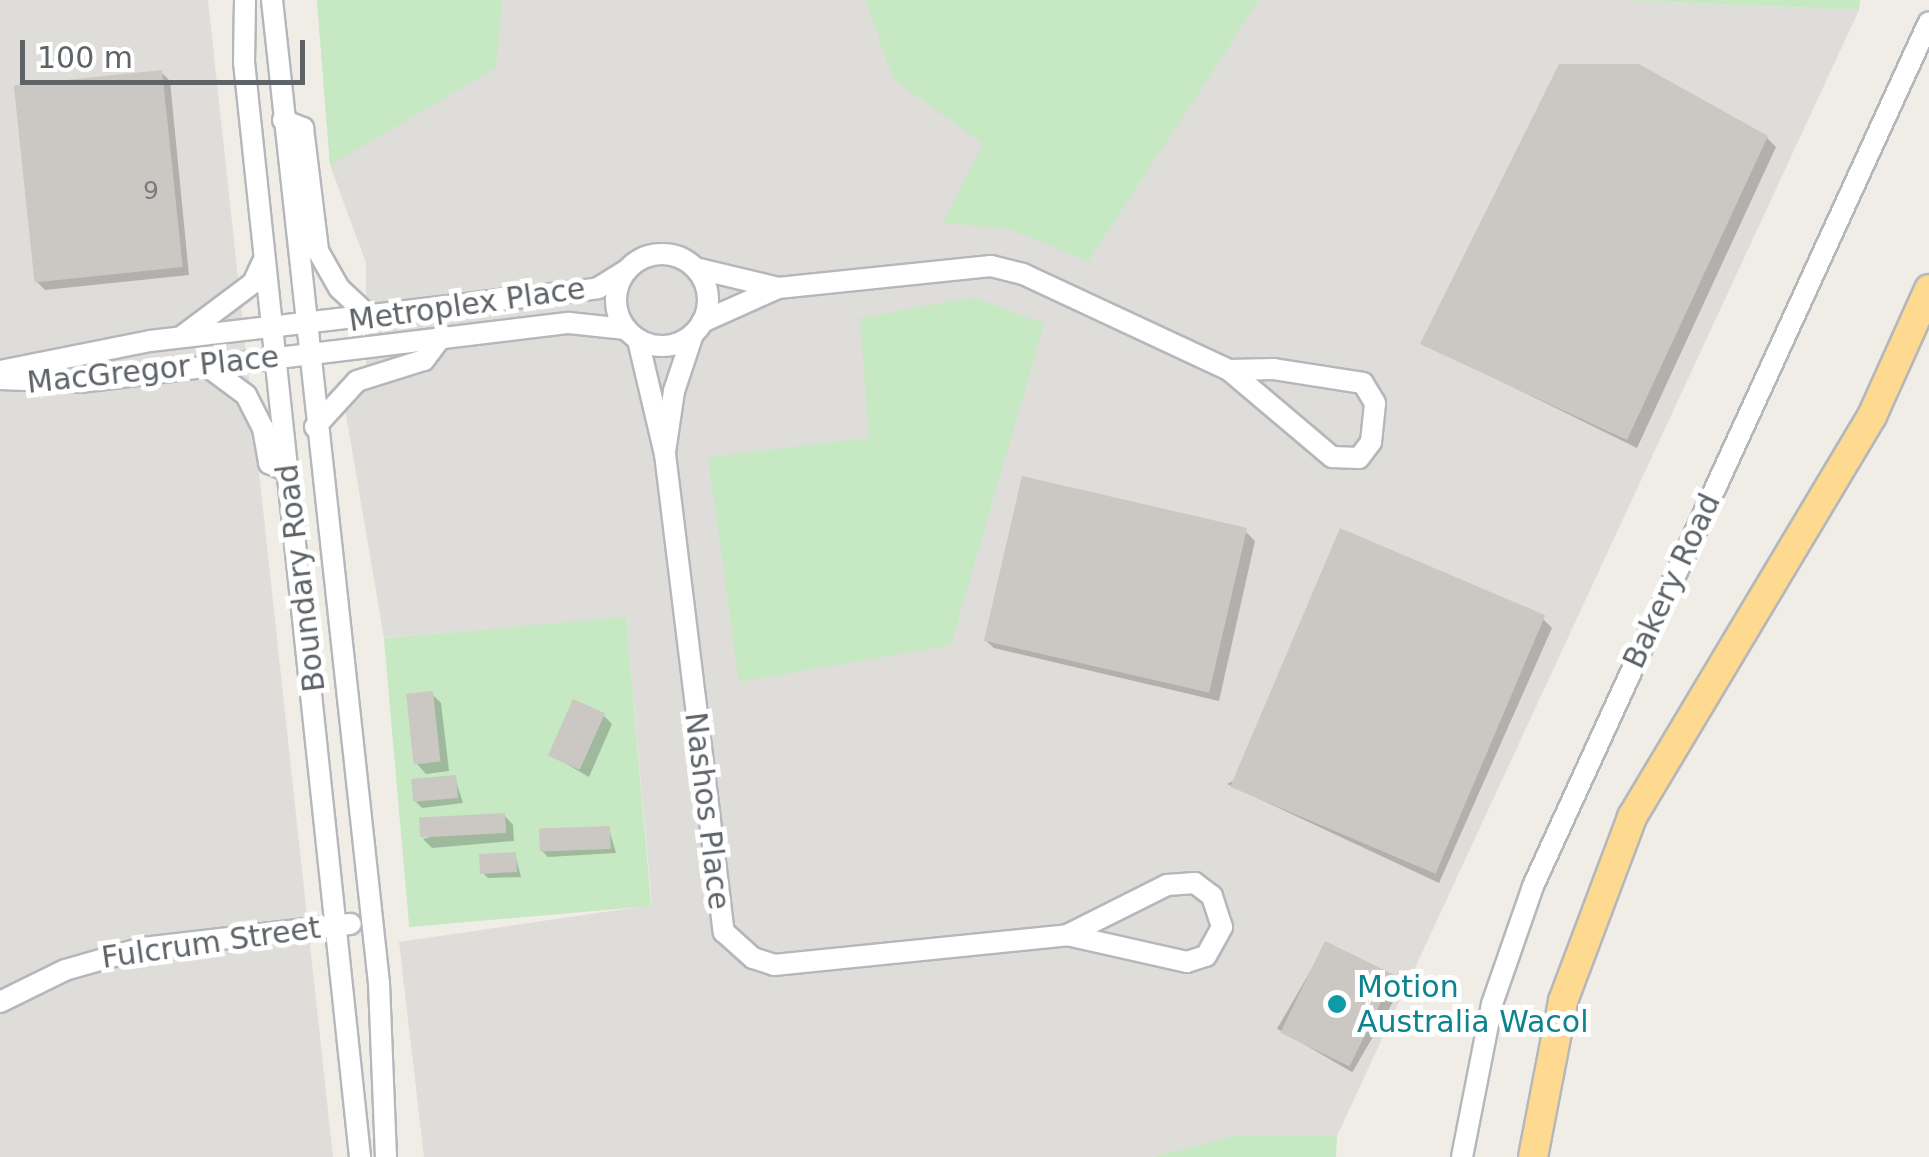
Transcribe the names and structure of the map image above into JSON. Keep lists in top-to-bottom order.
{
  "streets": {
    "street": [
      "Metroplex Place",
      "MacGregor Place",
      "Boundary Road",
      "Bakery Road",
      "Nashos Place",
      "Fulcrum Street"
    ]
  },
  "crossings": [
    ["Metroplex Place", "MacGregor Place"],
    ["Metroplex Place", "Boundary Road"],
    ["Metroplex Place", "Nashos Place"],
    ["MacGregor Place", "Boundary Road"],
    ["Boundary Road", "Fulcrum Street"]
  ],
  "places": ["Motion Australia Wacol"],
  "house_numbers": ["9"],
  "scale_bar": "100 m"
}
